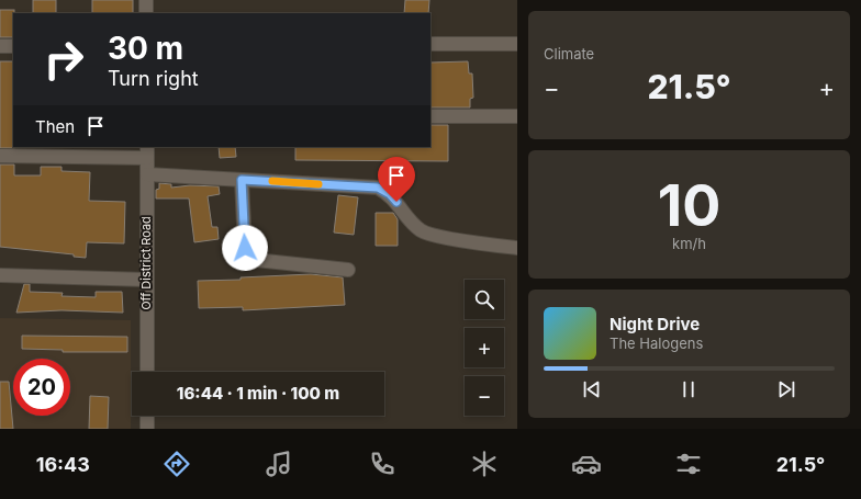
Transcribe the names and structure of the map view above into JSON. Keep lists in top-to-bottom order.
{
  "streets": {
    "street": ["Off District Road"]
  },
  "page": {
    "tile": [
      "Climate",
      ["10", "km/h"]
    ],
    "turn": ["30 m", "Turn right"],
    "heat": ["−", "21.5°", "+"],
    "then": "Then",
    "map_buttons": ["+", "−"],
    "song": ["Night Drive", "The Halogens"],
    "limit": "20",
    "trip": "16:44 · 1 min · 100 m",
    "tabs": ["16:43", "21.5°"]
  }
}
